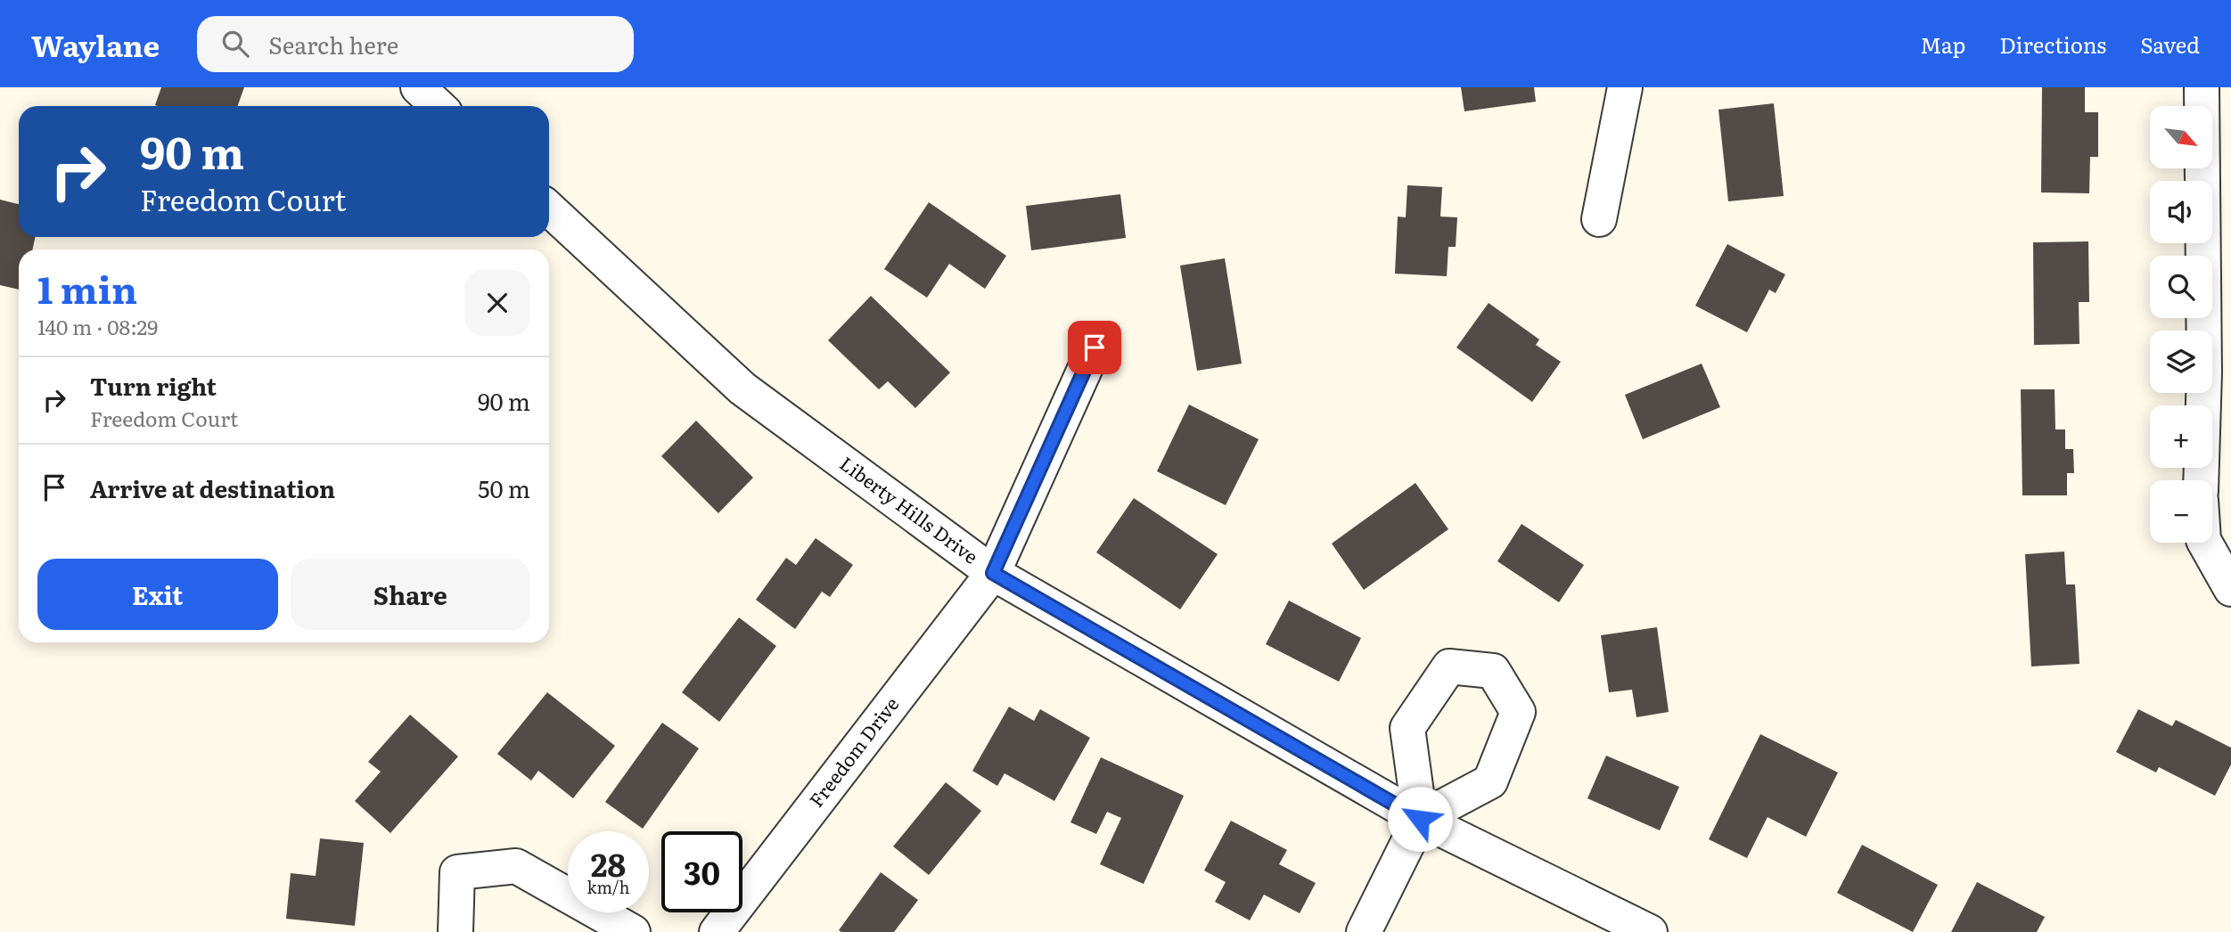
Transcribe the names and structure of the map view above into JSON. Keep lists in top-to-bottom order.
{
  "streets": {
    "street": ["Liberty Hills Drive", "Freedom Drive"]
  },
  "crossings": [
    ["Liberty Hills Drive", "Freedom Drive"]
  ],
  "north": "bottom right",
  "page": {
    "header": "Waylane",
    "search": "Search here",
    "nav": ["Map", "Directions", "Saved"],
    "map_buttons": ["+", "−"],
    "turn": ["90 m", "Freedom Court"],
    "heading": ["1 min", "140 m · 08:29"],
    "list": [
      {
        "name": "Turn right",
        "note": "Freedom Court",
        "value": "90 m"
      },
      {
        "name": "Arrive at destination",
        "value": "50 m"
      }
    ],
    "buttons": ["Exit", "Share"],
    "speed": "28 km/h",
    "limit": "30"
  }
}
